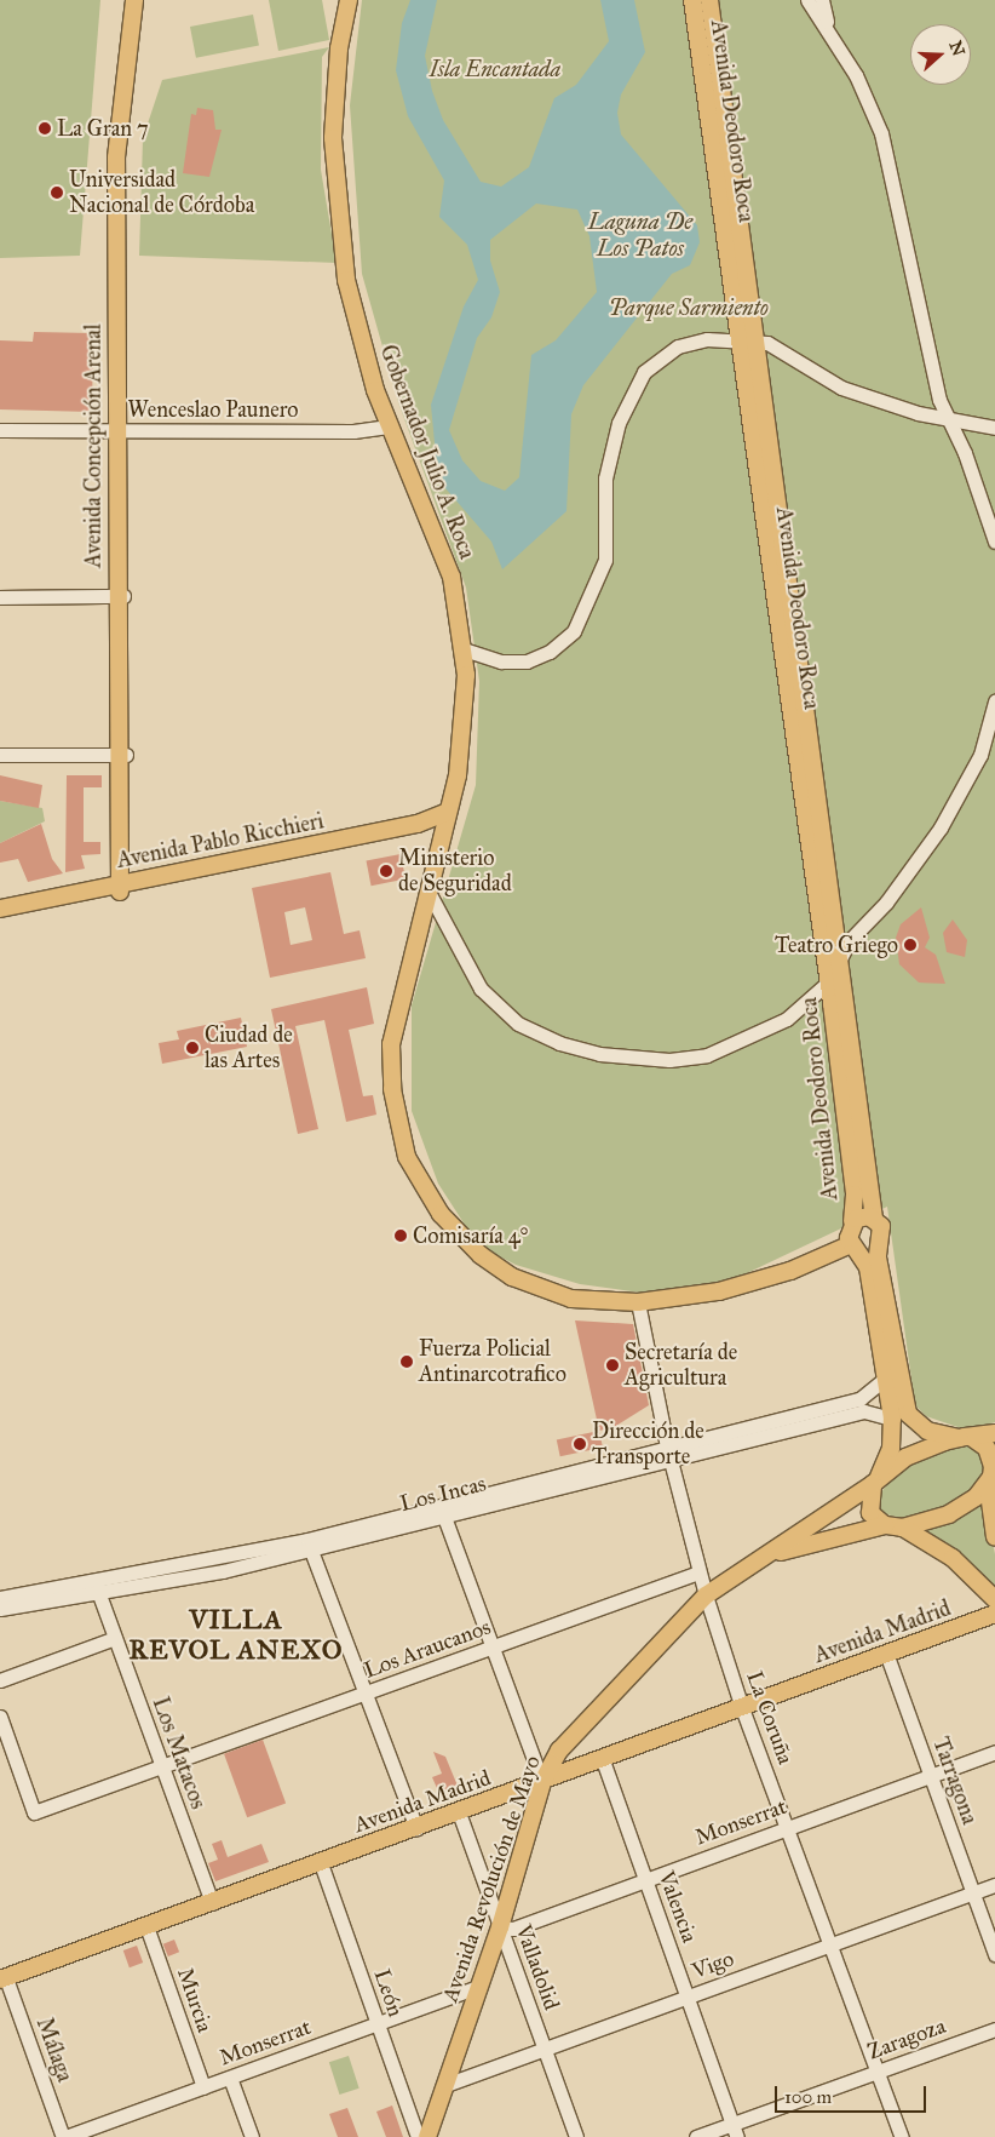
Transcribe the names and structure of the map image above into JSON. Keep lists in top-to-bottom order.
{
  "streets": {
    "main road": [
      "Avenida Deodoro Roca",
      "Avenida Concepción Arenal",
      "Gobernador Julio A. Roca",
      "Avenida Pablo Ricchieri",
      "Avenida Madrid",
      "Avenida Revolución de Mayo"
    ],
    "street": [
      "Wenceslao Paunero",
      "Los Incas",
      "Los Araucanos",
      "La Coruña",
      "Los Matacos",
      "Tarragona",
      "Monserrat",
      "Valencia",
      "Vigo",
      "Valladolid",
      "León",
      "Murcia",
      "Zaragoza",
      "Málaga"
    ]
  },
  "crossings": [
    ["Avenida Deodoro Roca", "Los Incas"],
    ["Avenida Deodoro Roca", "Avenida Revolución de Mayo"],
    ["Wenceslao Paunero", "Avenida Concepción Arenal"],
    ["Wenceslao Paunero", "Gobernador Julio A. Roca"],
    ["Avenida Concepción Arenal", "Avenida Pablo Ricchieri"],
    ["Gobernador Julio A. Roca", "Avenida Pablo Ricchieri"],
    ["Los Incas", "La Coruña"],
    ["Los Incas", "Los Matacos"],
    ["Avenida Madrid", "La Coruña"],
    ["Avenida Madrid", "Los Matacos"],
    ["Avenida Madrid", "Tarragona"],
    ["Avenida Madrid", "Avenida Revolución de Mayo"],
    ["Avenida Madrid", "Valencia"],
    ["Avenida Madrid", "Valladolid"],
    ["Avenida Madrid", "León"],
    ["Avenida Madrid", "Murcia"],
    ["Avenida Madrid", "Málaga"],
    ["Los Araucanos", "La Coruña"],
    ["Los Araucanos", "Los Matacos"],
    ["La Coruña", "Monserrat"],
    ["La Coruña", "Avenida Revolución de Mayo"],
    ["La Coruña", "Vigo"],
    ["La Coruña", "Zaragoza"],
    ["Tarragona", "Monserrat"],
    ["Tarragona", "Vigo"],
    ["Monserrat", "Avenida Revolución de Mayo"],
    ["Monserrat", "Valencia"],
    ["Monserrat", "Valladolid"],
    ["Monserrat", "León"],
    ["Monserrat", "Murcia"],
    ["Monserrat", "Málaga"],
    ["Avenida Revolución de Mayo", "Vigo"],
    ["Avenida Revolución de Mayo", "Valladolid"],
    ["Valencia", "Vigo"],
    ["Valencia", "Zaragoza"],
    ["Vigo", "Valladolid"]
  ],
  "districts": ["VILLA REVOL ANEXO"],
  "water": ["Laguna De Los Patos"],
  "parks": ["Isla Encantada", "Parque Sarmiento"],
  "places": [
    "La Gran 7",
    "Universidad Nacional de Córdoba",
    "Ministerio de Seguridad",
    "Teatro Griego",
    "Ciudad de las Artes",
    "Comisaría 4°",
    "Fuerza Policial Antinarcotrafico",
    "Secretaría de Agricultura",
    "Dirección de Transporte"
  ],
  "scale_bar": "100 m",
  "north": "right"
}
